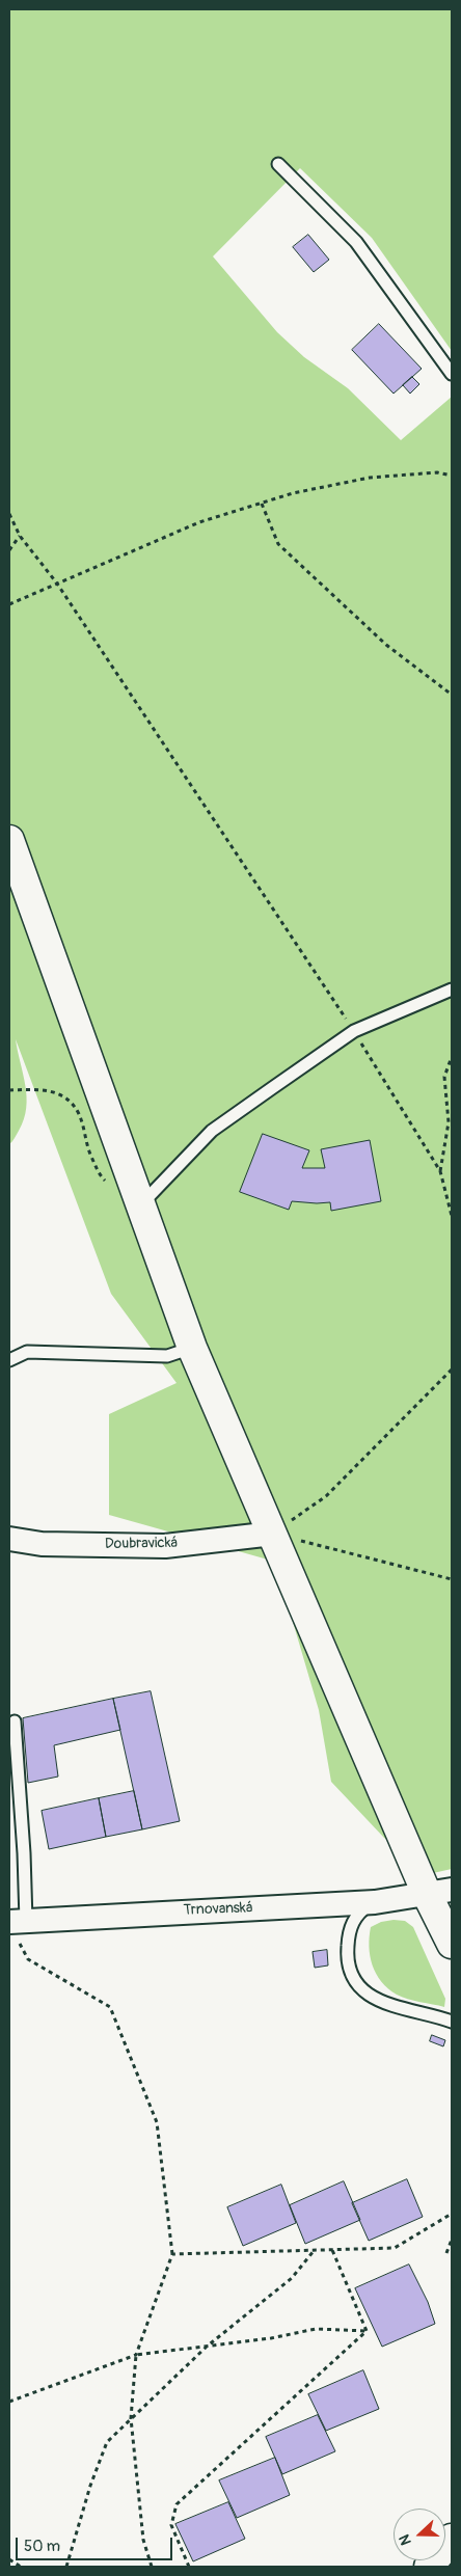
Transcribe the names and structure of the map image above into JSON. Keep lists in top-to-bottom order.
{
  "streets": {
    "street": ["Doubravická", "Trnovanská"]
  },
  "scale_bar": "50 m",
  "north": "left"
}
